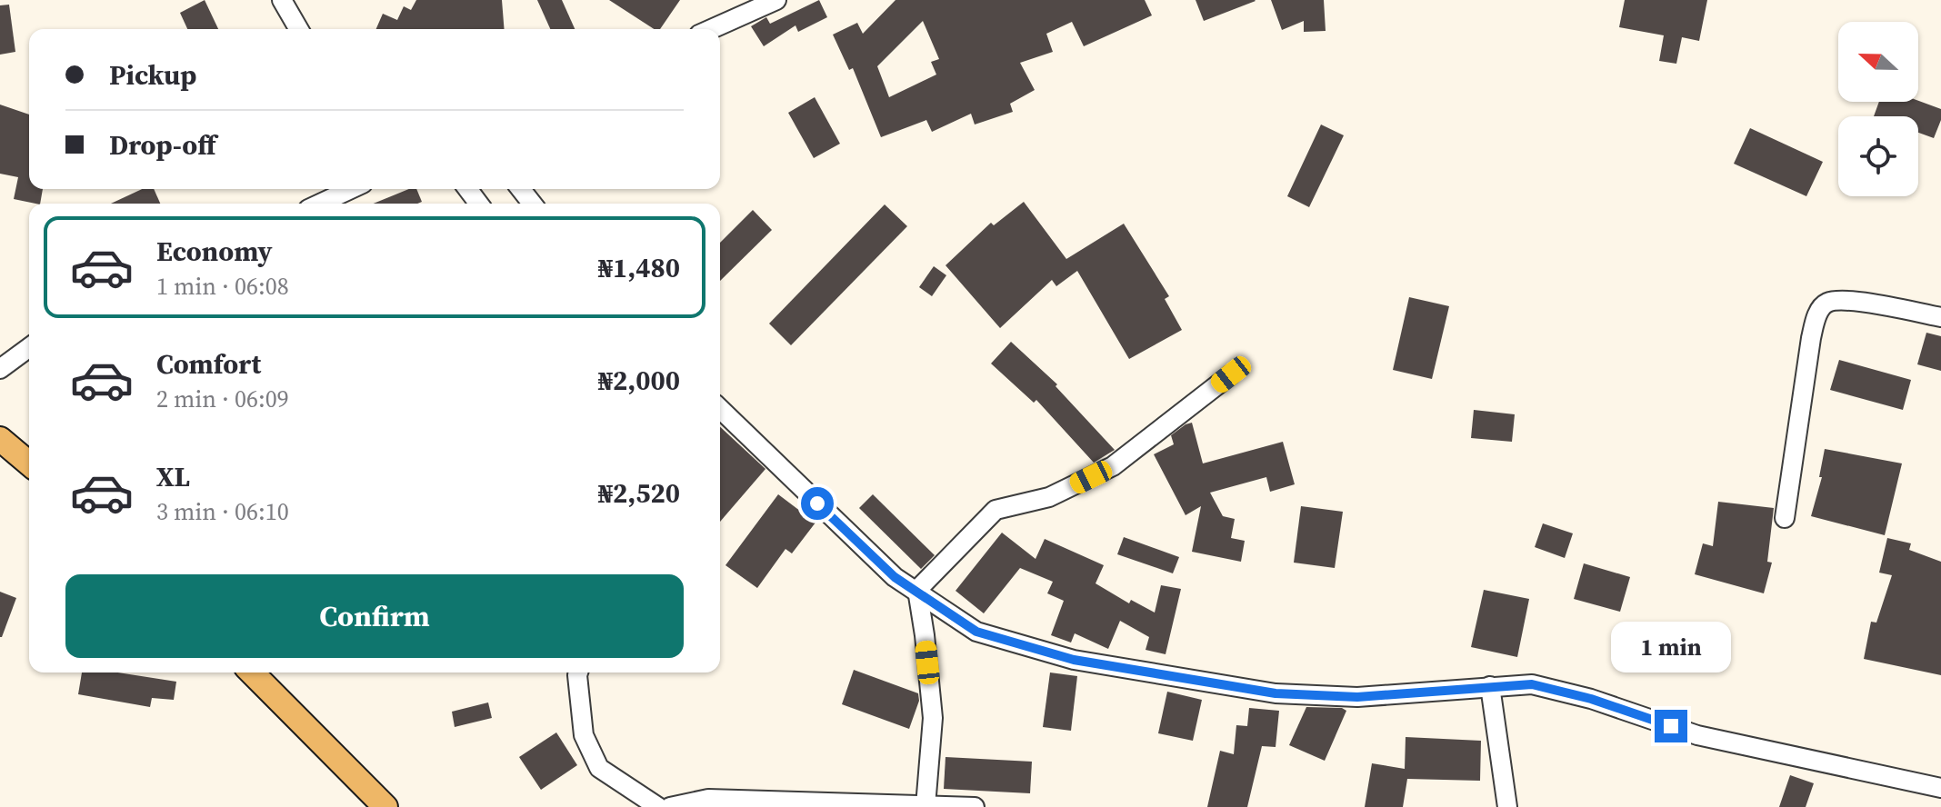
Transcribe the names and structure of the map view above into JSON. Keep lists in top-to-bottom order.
{
  "north": "left",
  "page": {
    "banner": ["Pickup", "Drop-off"],
    "list": [
      {
        "name": "Economy",
        "note": "1 min · 06:08",
        "value": "₦1,480"
      },
      {
        "name": "Comfort",
        "note": "2 min · 06:09",
        "value": "₦2,000"
      },
      {
        "name": "XL",
        "note": "3 min · 06:10",
        "value": "₦2,520"
      }
    ],
    "buttons": "Confirm",
    "bubble": "1 min"
  }
}
